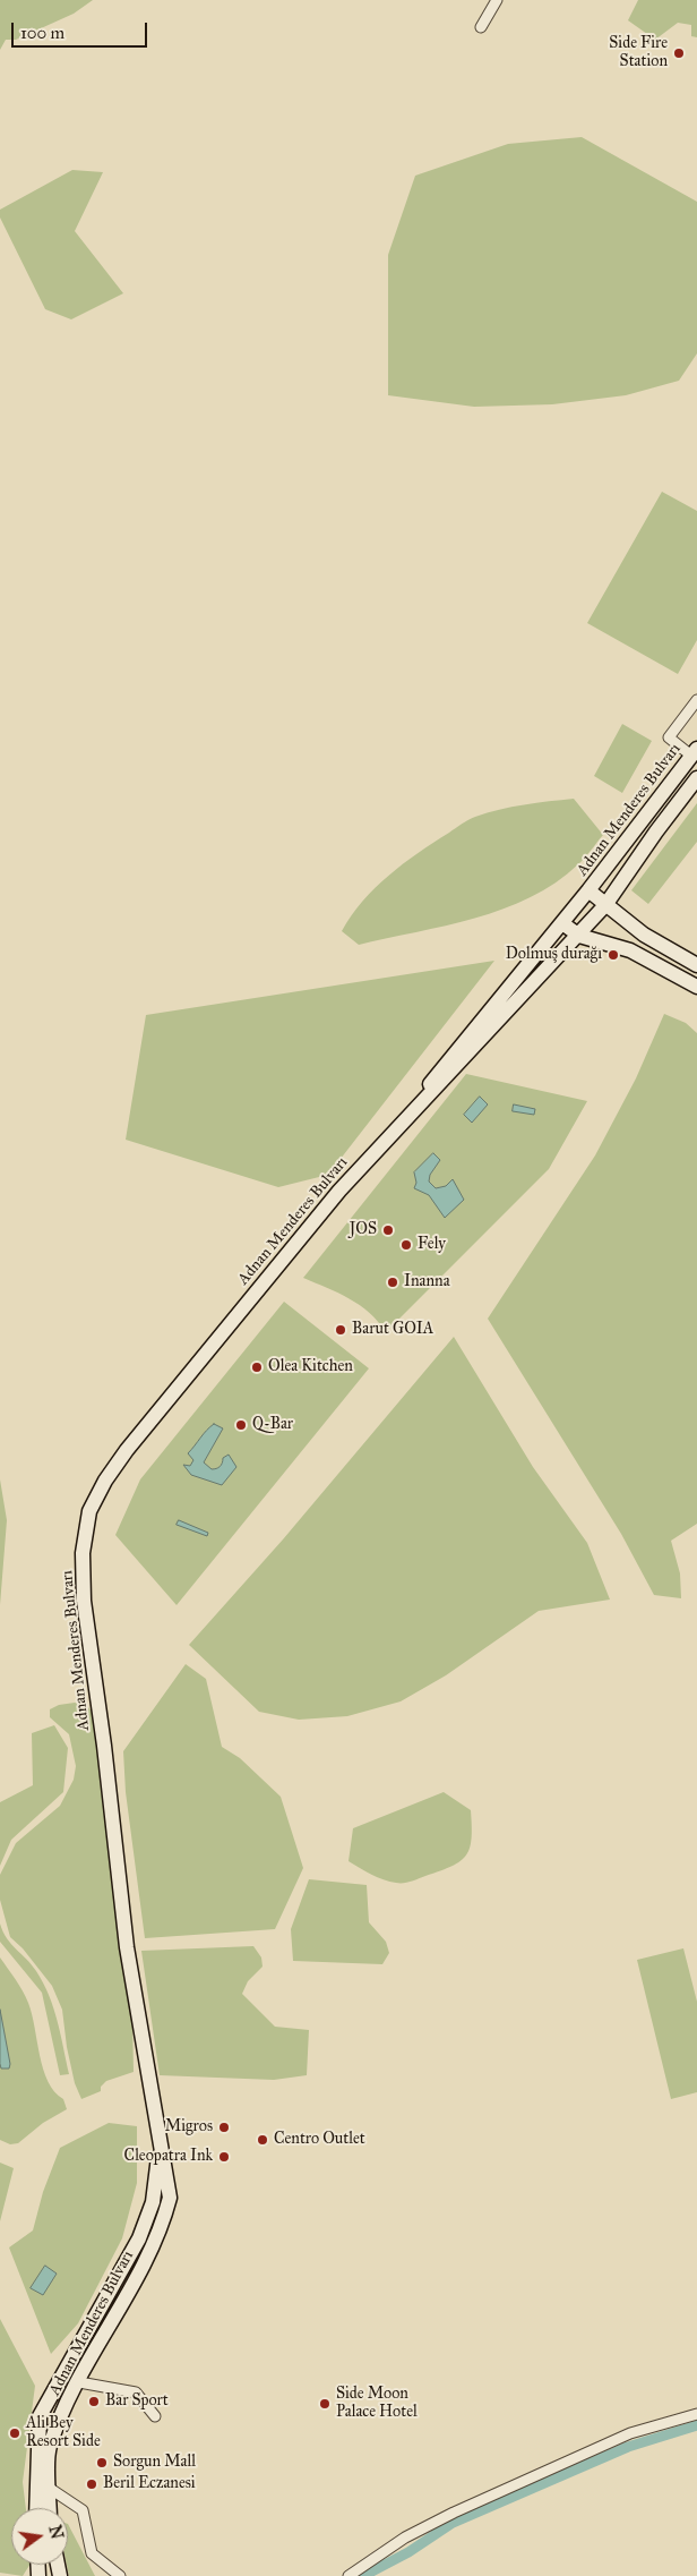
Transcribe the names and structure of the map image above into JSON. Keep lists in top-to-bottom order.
{
  "streets": {
    "main road": ["Adnan Menderes Bulvarı"]
  },
  "places": [
    "Side Fire Station",
    "Dolmuş durağı",
    "JOS",
    "Fely",
    "Inanna",
    "Barut GOIA",
    "Olea Kitchen",
    "Q-Bar",
    "Migros",
    "Centro Outlet",
    "Cleopatra Ink",
    "Bar Sport",
    "Side Moon Palace Hotel",
    "Ali Bey Resort Side",
    "Sorgun Mall",
    "Beril Eczanesi"
  ],
  "scale_bar": "100 m",
  "north": "right"
}
